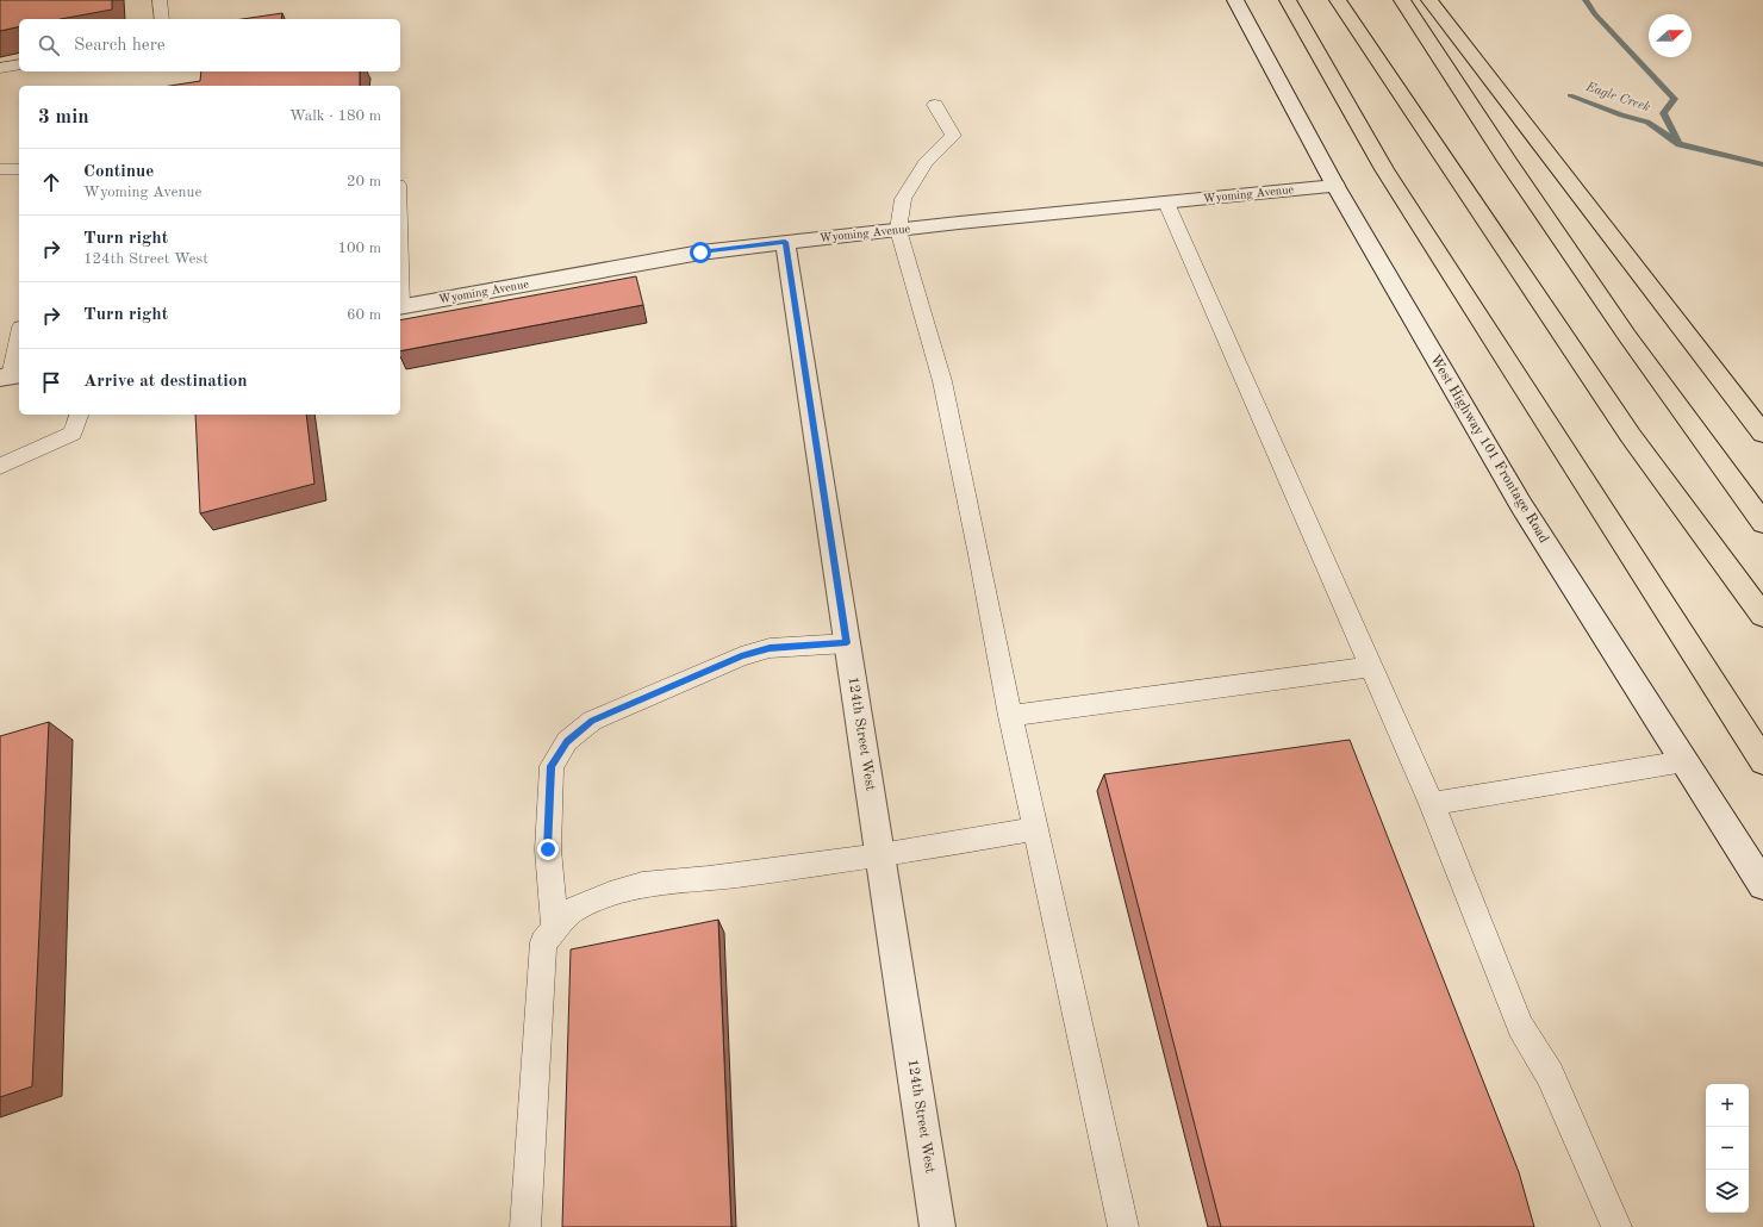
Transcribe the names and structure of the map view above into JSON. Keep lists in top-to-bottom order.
{
  "streets": {
    "street": ["Wyoming Avenue", "West Highway 101 Frontage Road", "124th Street West"]
  },
  "crossings": [
    ["Wyoming Avenue", "West Highway 101 Frontage Road"],
    ["Wyoming Avenue", "124th Street West"]
  ],
  "water": ["Eagle Creek"],
  "north": "right",
  "page": {
    "search": "Search here",
    "heading": ["3 min", "Walk · 180 m"],
    "list": [
      ["Continue", "Wyoming Avenue", "20 m"],
      ["Turn right", "124th Street West", "100 m"],
      ["Turn right", "60 m"],
      "Arrive at destination"
    ],
    "map_buttons": ["+", "−"]
  }
}
